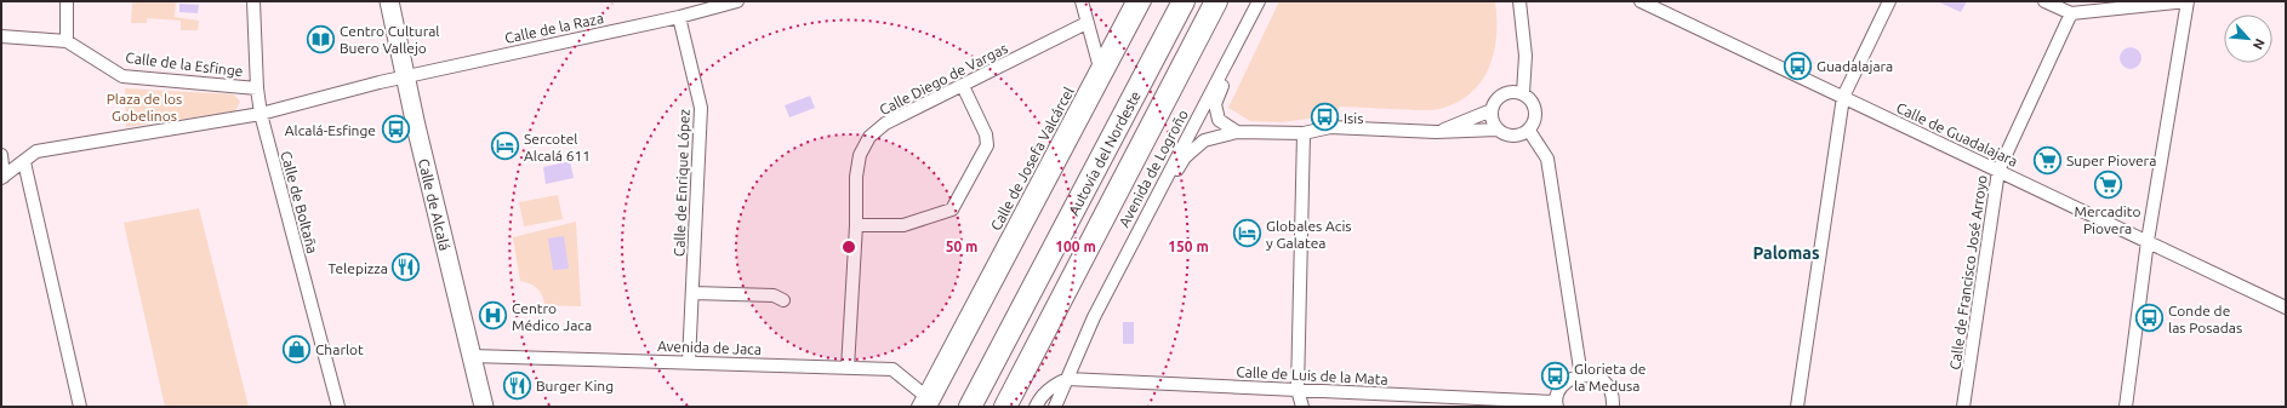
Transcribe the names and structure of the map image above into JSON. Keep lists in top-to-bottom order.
{
  "streets": {
    "highway": ["Autovía del Nordeste"],
    "main road": ["Calle de Alcalá"],
    "street": [
      "Calle de la Raza",
      "Calle de la Esfinge",
      "Calle Diego de Vargas",
      "Calle de Guadalajara",
      "Calle de Josefa Valcárcel",
      "Avenida de Logroño",
      "Calle de Enrique López",
      "Calle de Boltaña",
      "Calle de Francisco José Arroyo",
      "Avenida de Jaca",
      "Calle de Luis de la Mata"
    ]
  },
  "crossings": [
    ["Calle de la Raza", "Calle de Enrique López"],
    ["Calle de la Raza", "Calle de Alcalá"],
    ["Calle de la Esfinge", "Calle de Boltaña"],
    ["Calle Diego de Vargas", "Avenida de Jaca"],
    ["Calle de Guadalajara", "Calle de Francisco José Arroyo"],
    ["Calle de Josefa Valcárcel", "Avenida de Jaca"],
    ["Avenida de Logroño", "Calle de Luis de la Mata"],
    ["Calle de Enrique López", "Avenida de Jaca"],
    ["Calle de Alcalá", "Avenida de Jaca"]
  ],
  "districts": ["Palomas"],
  "parks": ["Plaza de los Gobelinos"],
  "places": {
    "library": ["Centro Cultural Buero Vallejo"],
    "bus stop": [
      "Guadalajara",
      "Isis",
      "Alcalá-Esfinge",
      "Conde de las Posadas",
      "Glorieta de la Medusa"
    ],
    "hotel": ["Sercotel Alcalá 611", "Globales Acis y Galatea"],
    "supermarket": ["Super Piovera", "Mercadito Piovera"],
    "restaurant": ["Telepizza", "Burger King"],
    "hospital": ["Centro Médico Jaca"],
    "shop": ["Charlot"]
  },
  "north": "bottom right",
  "rings": ["50 m", "100 m", "150 m"]
}
